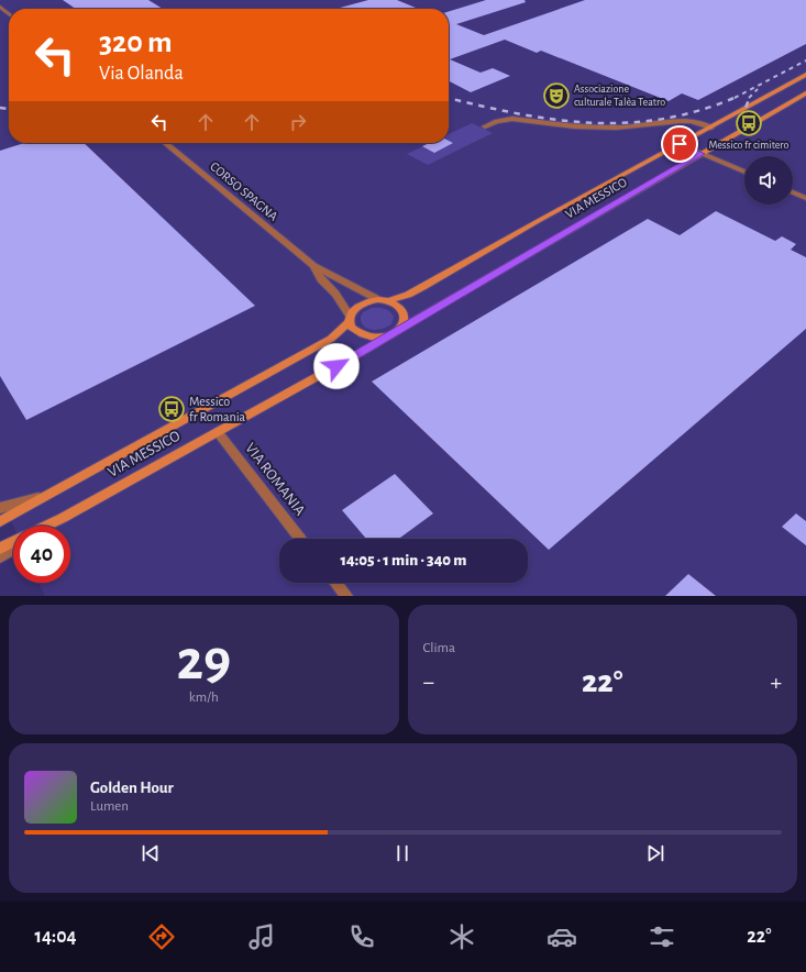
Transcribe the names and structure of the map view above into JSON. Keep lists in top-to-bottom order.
{
  "streets": {
    "street": ["CORSO SPAGNA", "VIA MESSICO", "VIA ROMANIA"]
  },
  "crossings": [
    ["CORSO SPAGNA", "VIA MESSICO"],
    ["VIA MESSICO", "VIA ROMANIA"]
  ],
  "places": {
    "theatre": ["Associazione culturale Talèa Teatro"],
    "bus stop": ["Messico fr cimitero", "Messico fr Romania"]
  },
  "page": {
    "turn": ["320 m", "Via Olanda"],
    "limit": "40",
    "trip": "14:05 · 1 min · 340 m",
    "tile": [
      ["29", "km/h"],
      "Clima"
    ],
    "heat": ["−", "22°", "+"],
    "song": ["Golden Hour", "Lumen"],
    "tabs": ["14:04", "22°"]
  }
}
